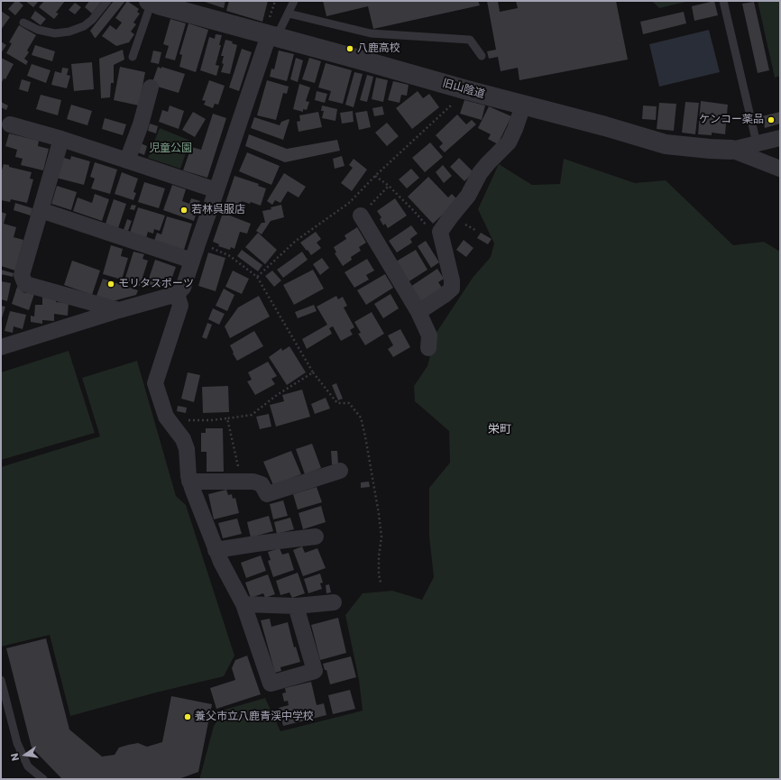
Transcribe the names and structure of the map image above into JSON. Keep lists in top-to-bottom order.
{
  "streets": {
    "street": ["旧山陰道"]
  },
  "districts": ["栄町"],
  "parks": ["児童公園"],
  "places": [
    "八鹿高校",
    "ケンコー薬品",
    "若林呉服店",
    "モリタスポーツ",
    "養父市立八鹿青渓中学校"
  ],
  "north": "left"
}
